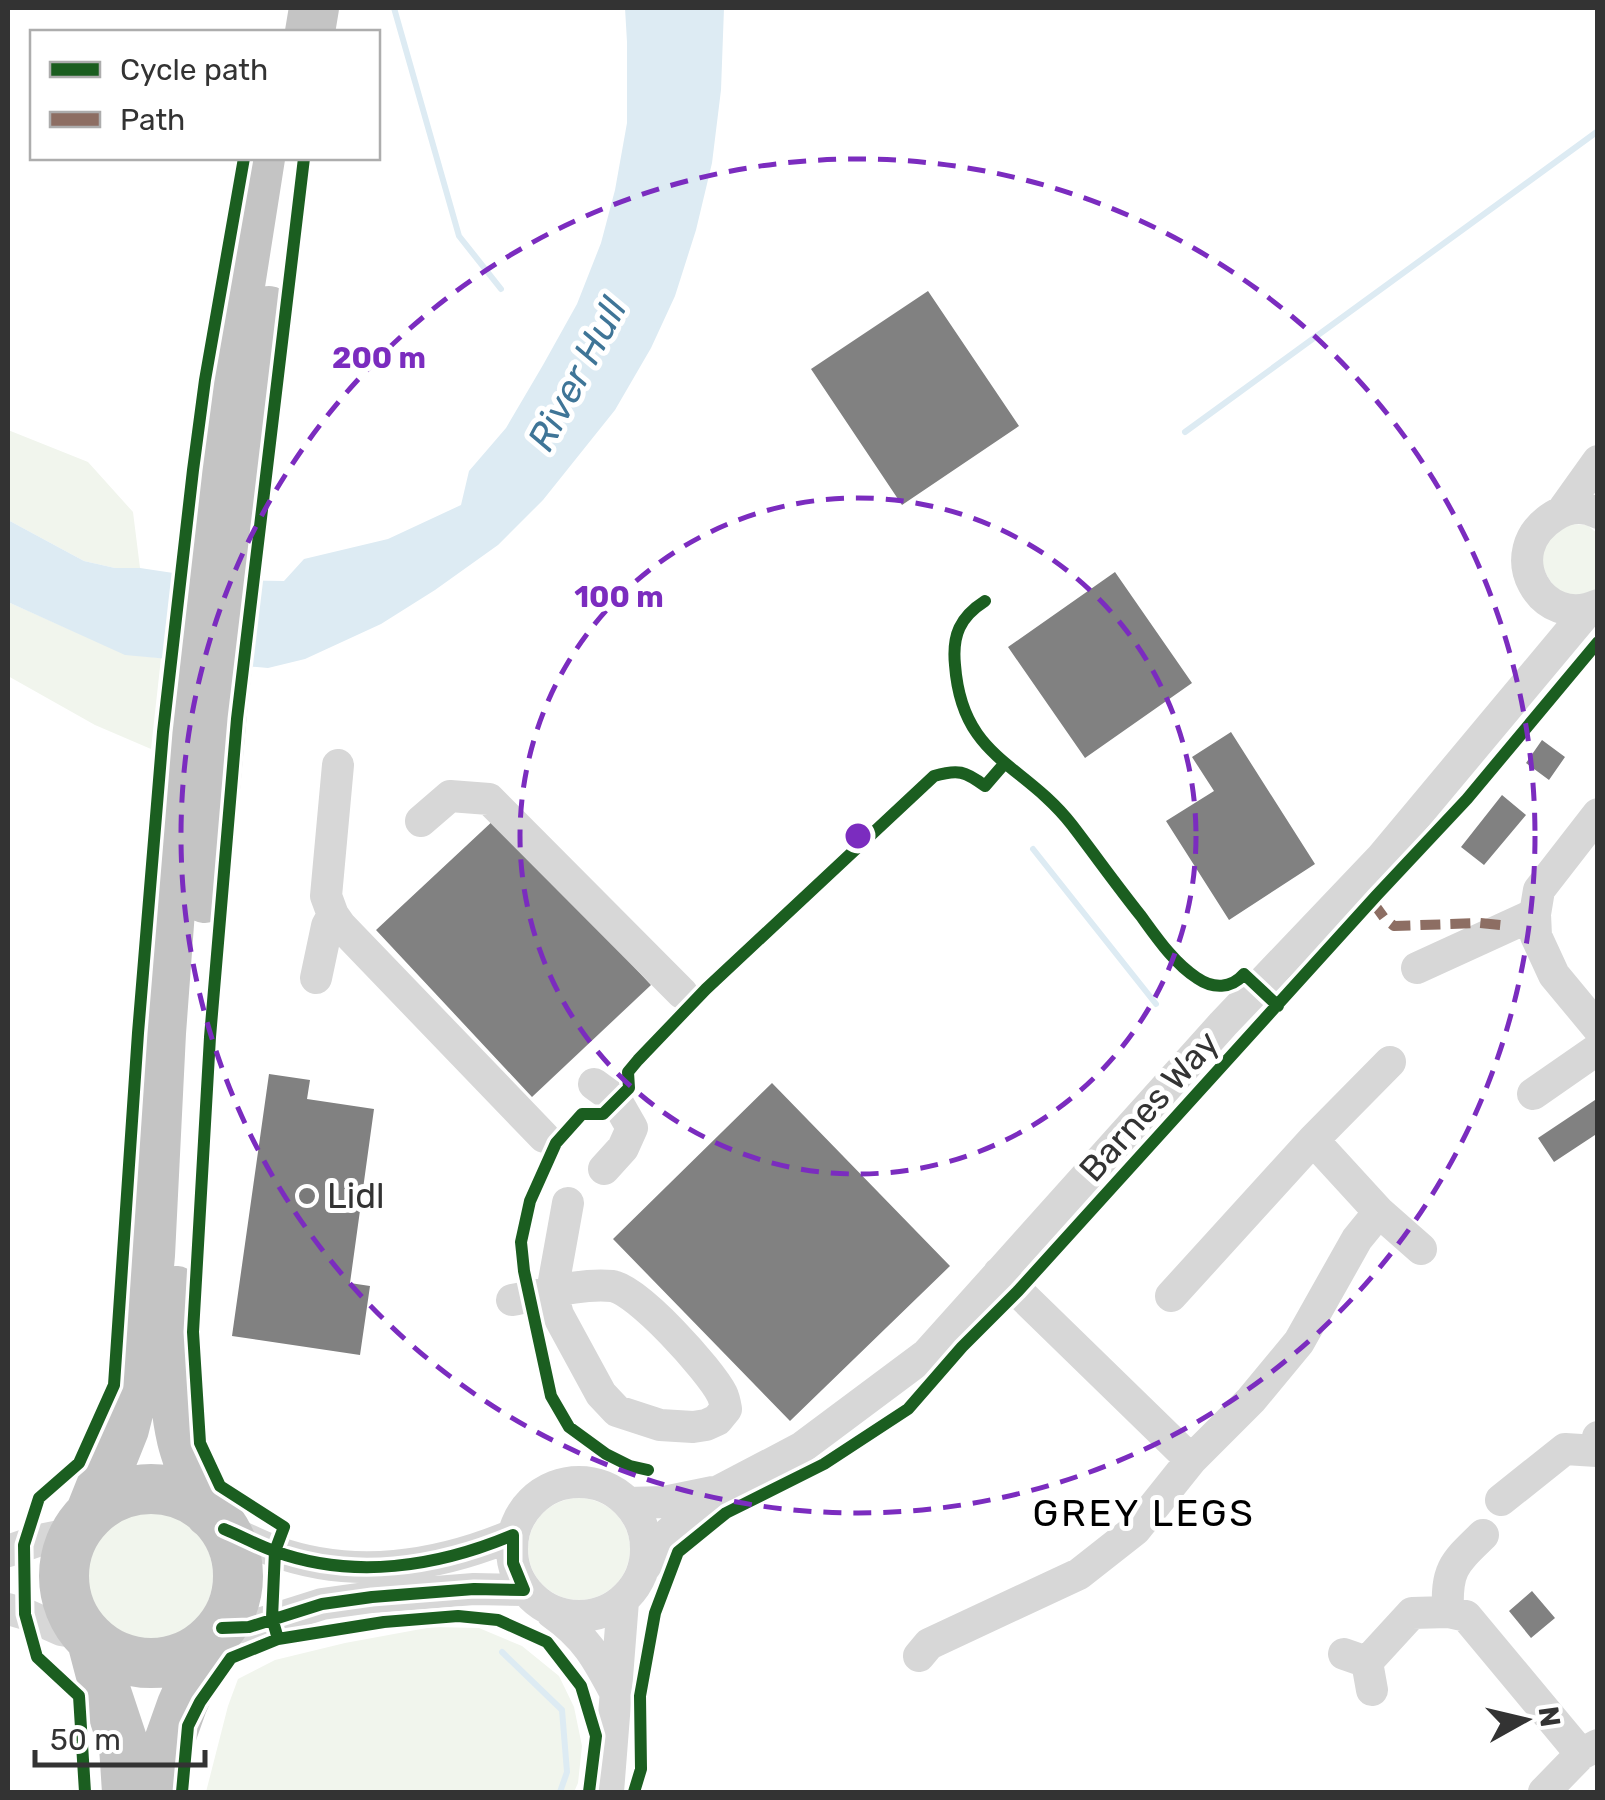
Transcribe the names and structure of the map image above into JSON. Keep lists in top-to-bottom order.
{
  "streets": {
    "street": ["Barnes Way"]
  },
  "districts": ["GREY LEGS"],
  "water": ["River Hull"],
  "places": ["Lidl"],
  "legend": ["Cycle path", "Path"],
  "scale_bar": "50 m",
  "north": "right",
  "rings": ["200 m", "100 m"]
}
